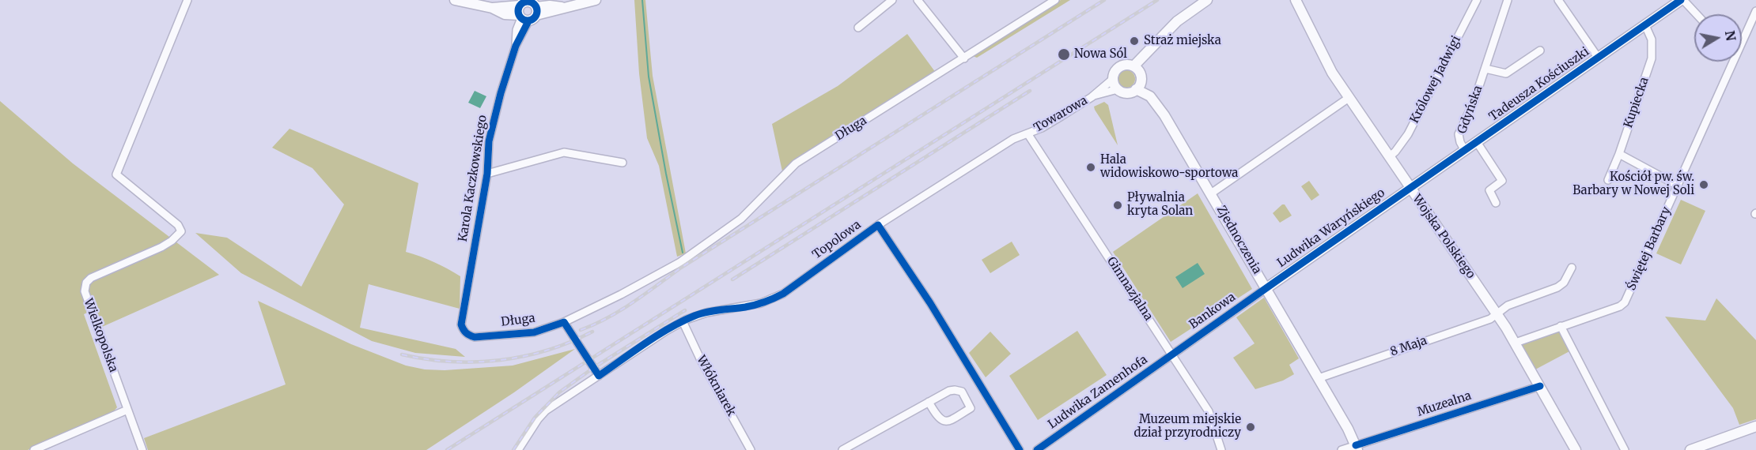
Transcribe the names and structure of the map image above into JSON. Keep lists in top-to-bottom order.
{
  "streets": {
    "street": [
      "Królowej Jadwigi",
      "Tadeusza Kościuszki",
      "Kupiecka",
      "Gdyńska",
      "Towarowa",
      "Długa",
      "Karola Kaczkowskiego",
      "Ludwika Waryńskiego",
      "Wojska Polskiego",
      "Topolowa",
      "Zjednoczenia",
      "Świętej Barbary",
      "Gimnazjalna",
      "Bankowa",
      "Wielkopolska",
      "8 Maja",
      "Włókniarek",
      "Ludwika Zamenhofa",
      "Muzealna"
    ]
  },
  "crossings": [
    ["Królowej Jadwigi", "Wojska Polskiego"],
    ["Tadeusza Kościuszki", "Kupiecka"],
    ["Tadeusza Kościuszki", "Gdyńska"],
    ["Tadeusza Kościuszki", "Ludwika Waryńskiego"],
    ["Tadeusza Kościuszki", "Wojska Polskiego"],
    ["Towarowa", "Topolowa"],
    ["Towarowa", "Zjednoczenia"],
    ["Towarowa", "Gimnazjalna"],
    ["Długa", "Karola Kaczkowskiego"],
    ["Ludwika Waryńskiego", "Wojska Polskiego"],
    ["Ludwika Waryńskiego", "Zjednoczenia"],
    ["Ludwika Waryńskiego", "Bankowa"],
    ["Wojska Polskiego", "Świętej Barbary"],
    ["Wojska Polskiego", "8 Maja"],
    ["Wojska Polskiego", "Muzealna"],
    ["Topolowa", "Włókniarek"],
    ["Zjednoczenia", "Bankowa"],
    ["Zjednoczenia", "8 Maja"],
    ["Zjednoczenia", "Muzealna"],
    ["Gimnazjalna", "Bankowa"],
    ["Gimnazjalna", "Ludwika Zamenhofa"],
    ["Bankowa", "Ludwika Zamenhofa"]
  ],
  "places": [
    "Straż miejska",
    "Nowa Sól",
    "Hala widowiskowo-sportowa",
    "Kościół pw. św. Barbary w Nowej Soli",
    "Pływalnia kryta Solan",
    "Muzeum miejskie dział przyrodniczy"
  ],
  "north": "right"
}
